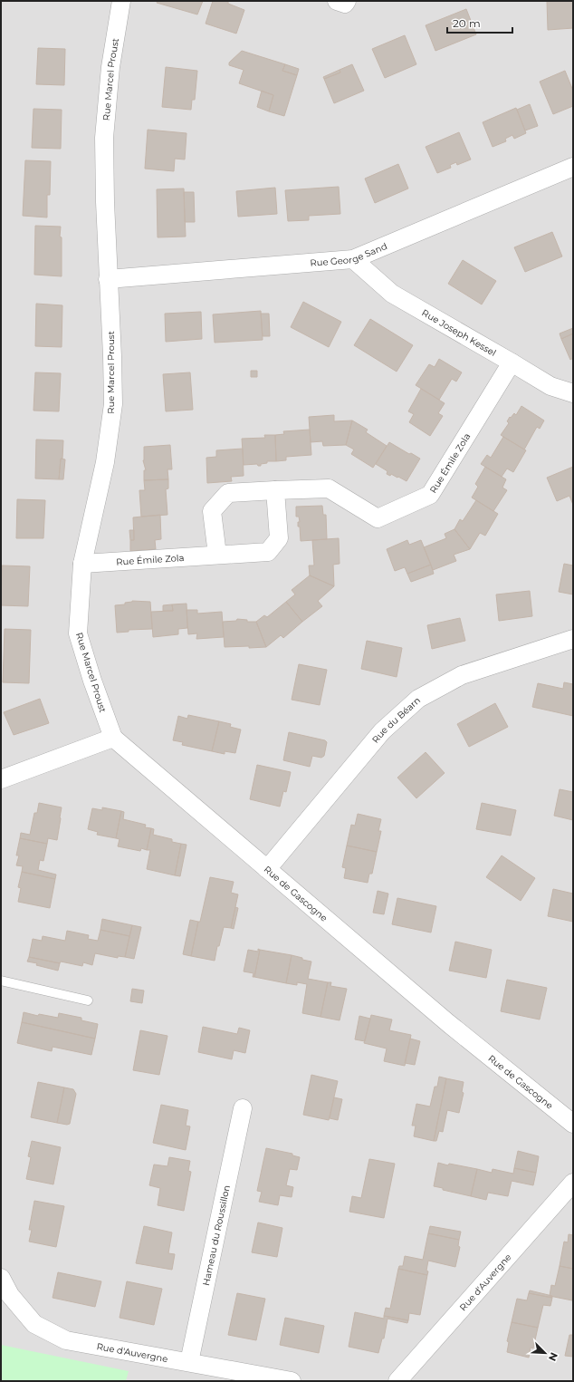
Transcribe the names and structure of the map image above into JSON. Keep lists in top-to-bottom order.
{
  "streets": {
    "street": [
      "Rue Marcel Proust",
      "Rue George Sand",
      "Rue Joseph Kessel",
      "Rue Émile Zola",
      "Rue du Béarn",
      "Rue de Gascogne",
      "Hameau du Roussillon",
      "Rue d'Auvergne"
    ]
  },
  "crossings": [
    ["Rue Marcel Proust", "Rue George Sand"],
    ["Rue Marcel Proust", "Rue Émile Zola"],
    ["Rue Marcel Proust", "Rue de Gascogne"],
    ["Rue George Sand", "Rue Joseph Kessel"],
    ["Rue Joseph Kessel", "Rue Émile Zola"],
    ["Rue du Béarn", "Rue de Gascogne"],
    ["Hameau du Roussillon", "Rue d'Auvergne"]
  ],
  "scale_bar": "20 m",
  "north": "bottom right"
}
